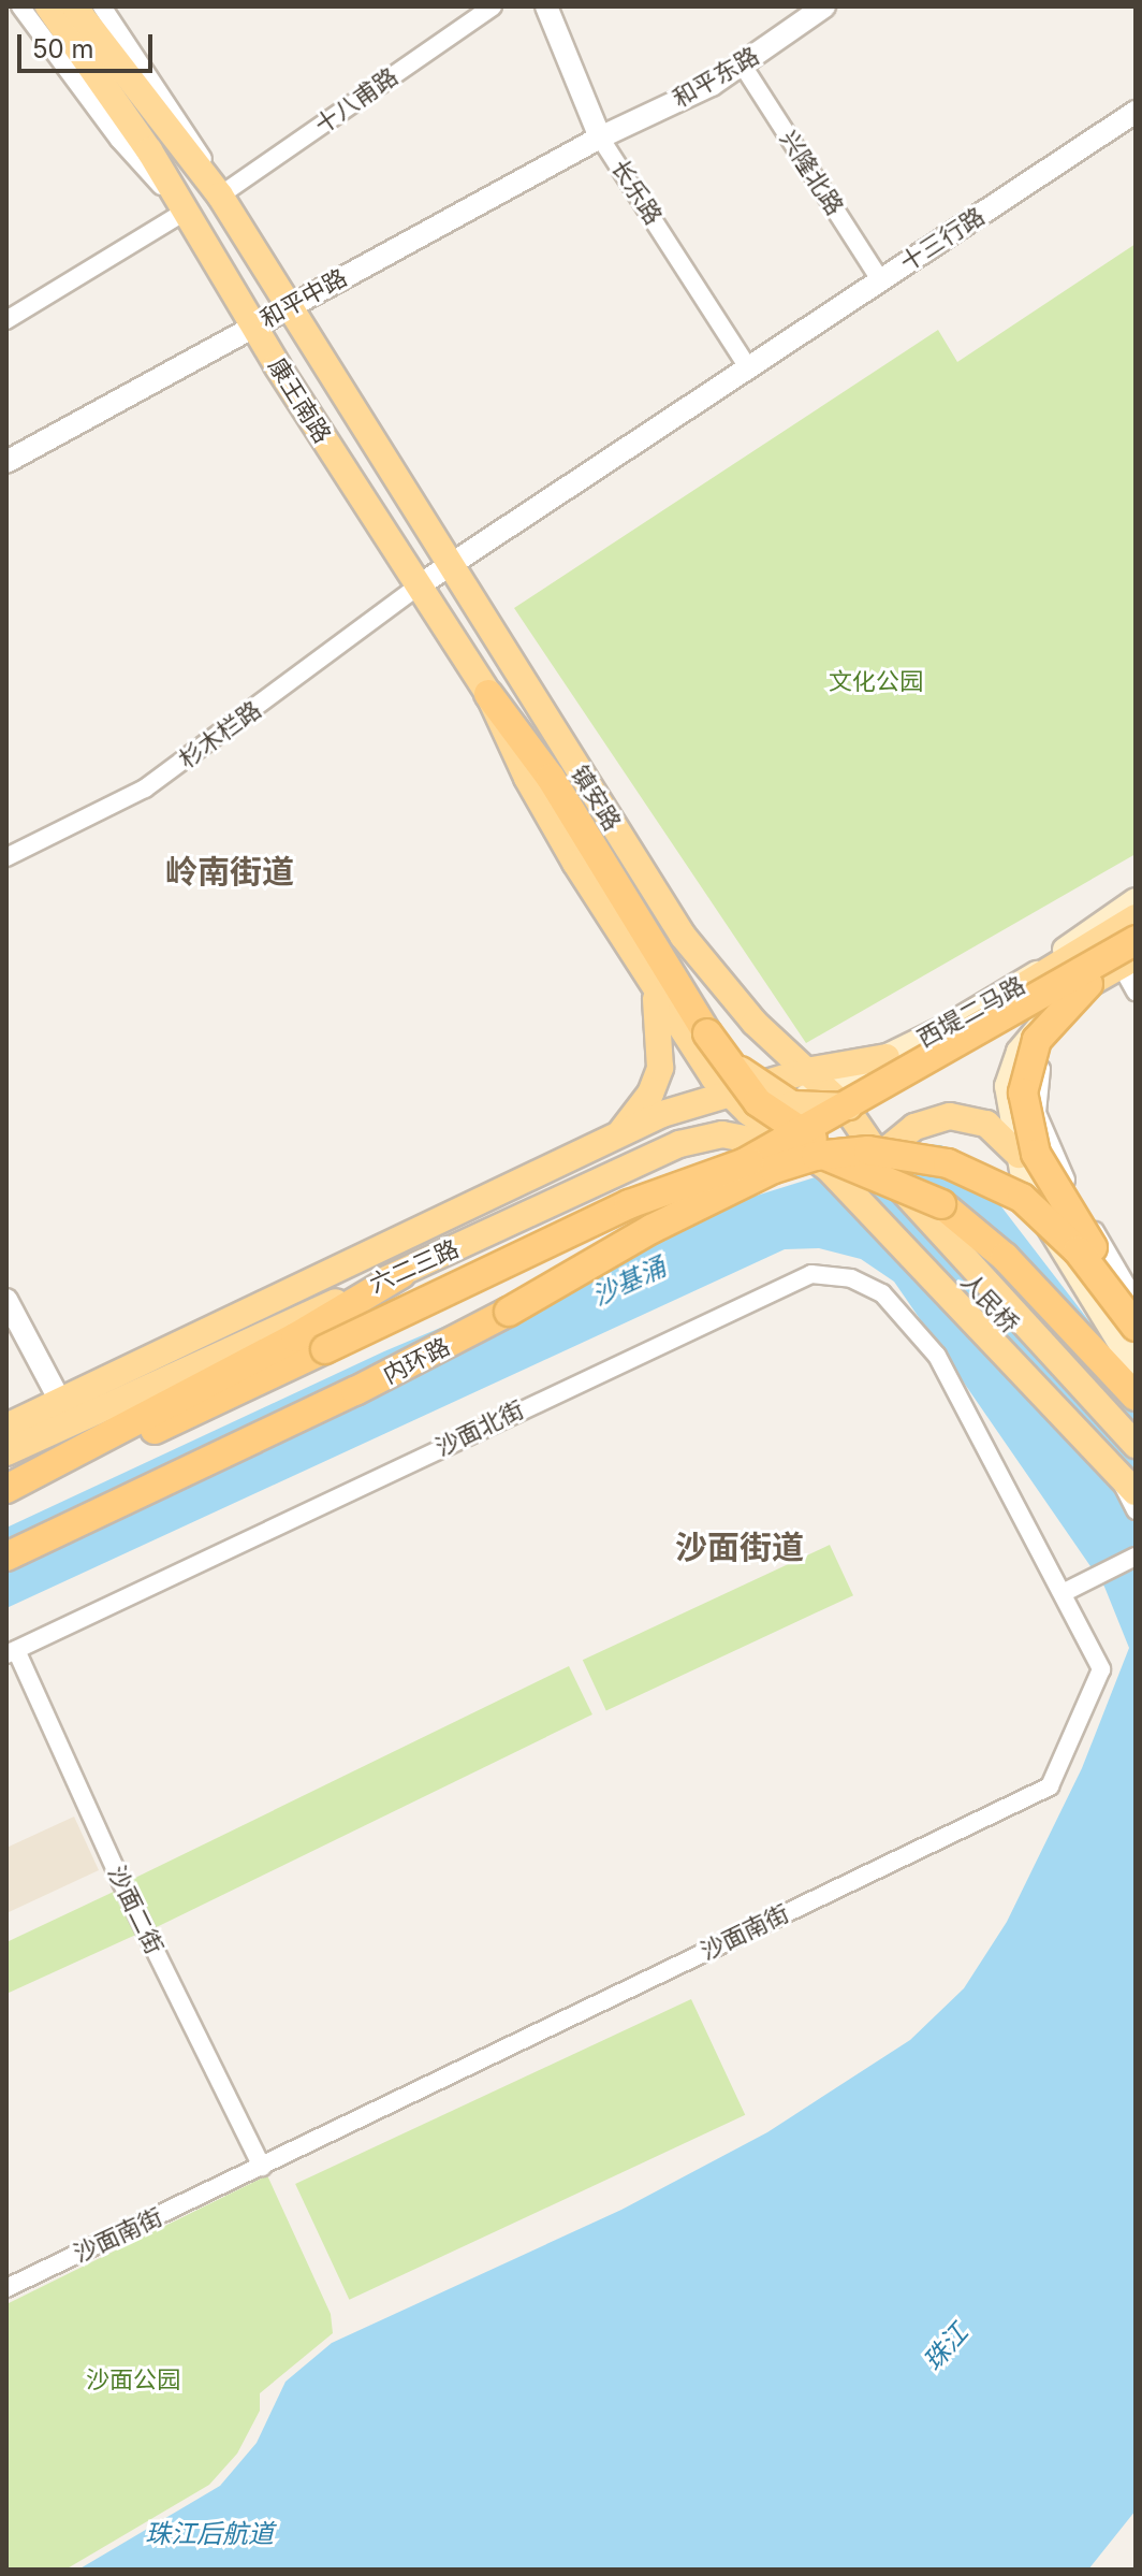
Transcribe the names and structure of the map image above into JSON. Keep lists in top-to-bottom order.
{
  "streets": {
    "highway": ["内环路"],
    "main road": [
      "康王南路",
      "镇安路",
      "西堤二马路",
      "六二三路",
      "人民桥"
    ],
    "street": [
      "和平东路",
      "十八甫路",
      "兴隆北路",
      "长乐路",
      "十三行路",
      "和平中路",
      "杉木栏路",
      "沙面北街",
      "沙面二街",
      "沙面南街"
    ]
  },
  "crossings": [
    ["和平东路", "兴隆北路"],
    ["和平东路", "长乐路"],
    ["和平东路", "和平中路"],
    ["十八甫路", "康王南路"],
    ["兴隆北路", "十三行路"],
    ["长乐路", "十三行路"],
    ["长乐路", "和平中路"],
    ["和平中路", "康王南路"],
    ["康王南路", "杉木栏路"],
    ["康王南路", "镇安路"],
    ["杉木栏路", "镇安路"],
    ["镇安路", "六二三路"],
    ["镇安路", "人民桥"],
    ["西堤二马路", "六二三路"],
    ["六二三路", "人民桥"],
    ["沙面北街", "沙面二街"],
    ["沙面北街", "沙面南街"],
    ["沙面二街", "沙面南街"]
  ],
  "districts": ["岭南街道", "沙面街道"],
  "water": ["沙基涌", "珠江", "珠江后航道"],
  "parks": ["文化公园", "沙面公园"],
  "scale_bar": "50 m"
}
